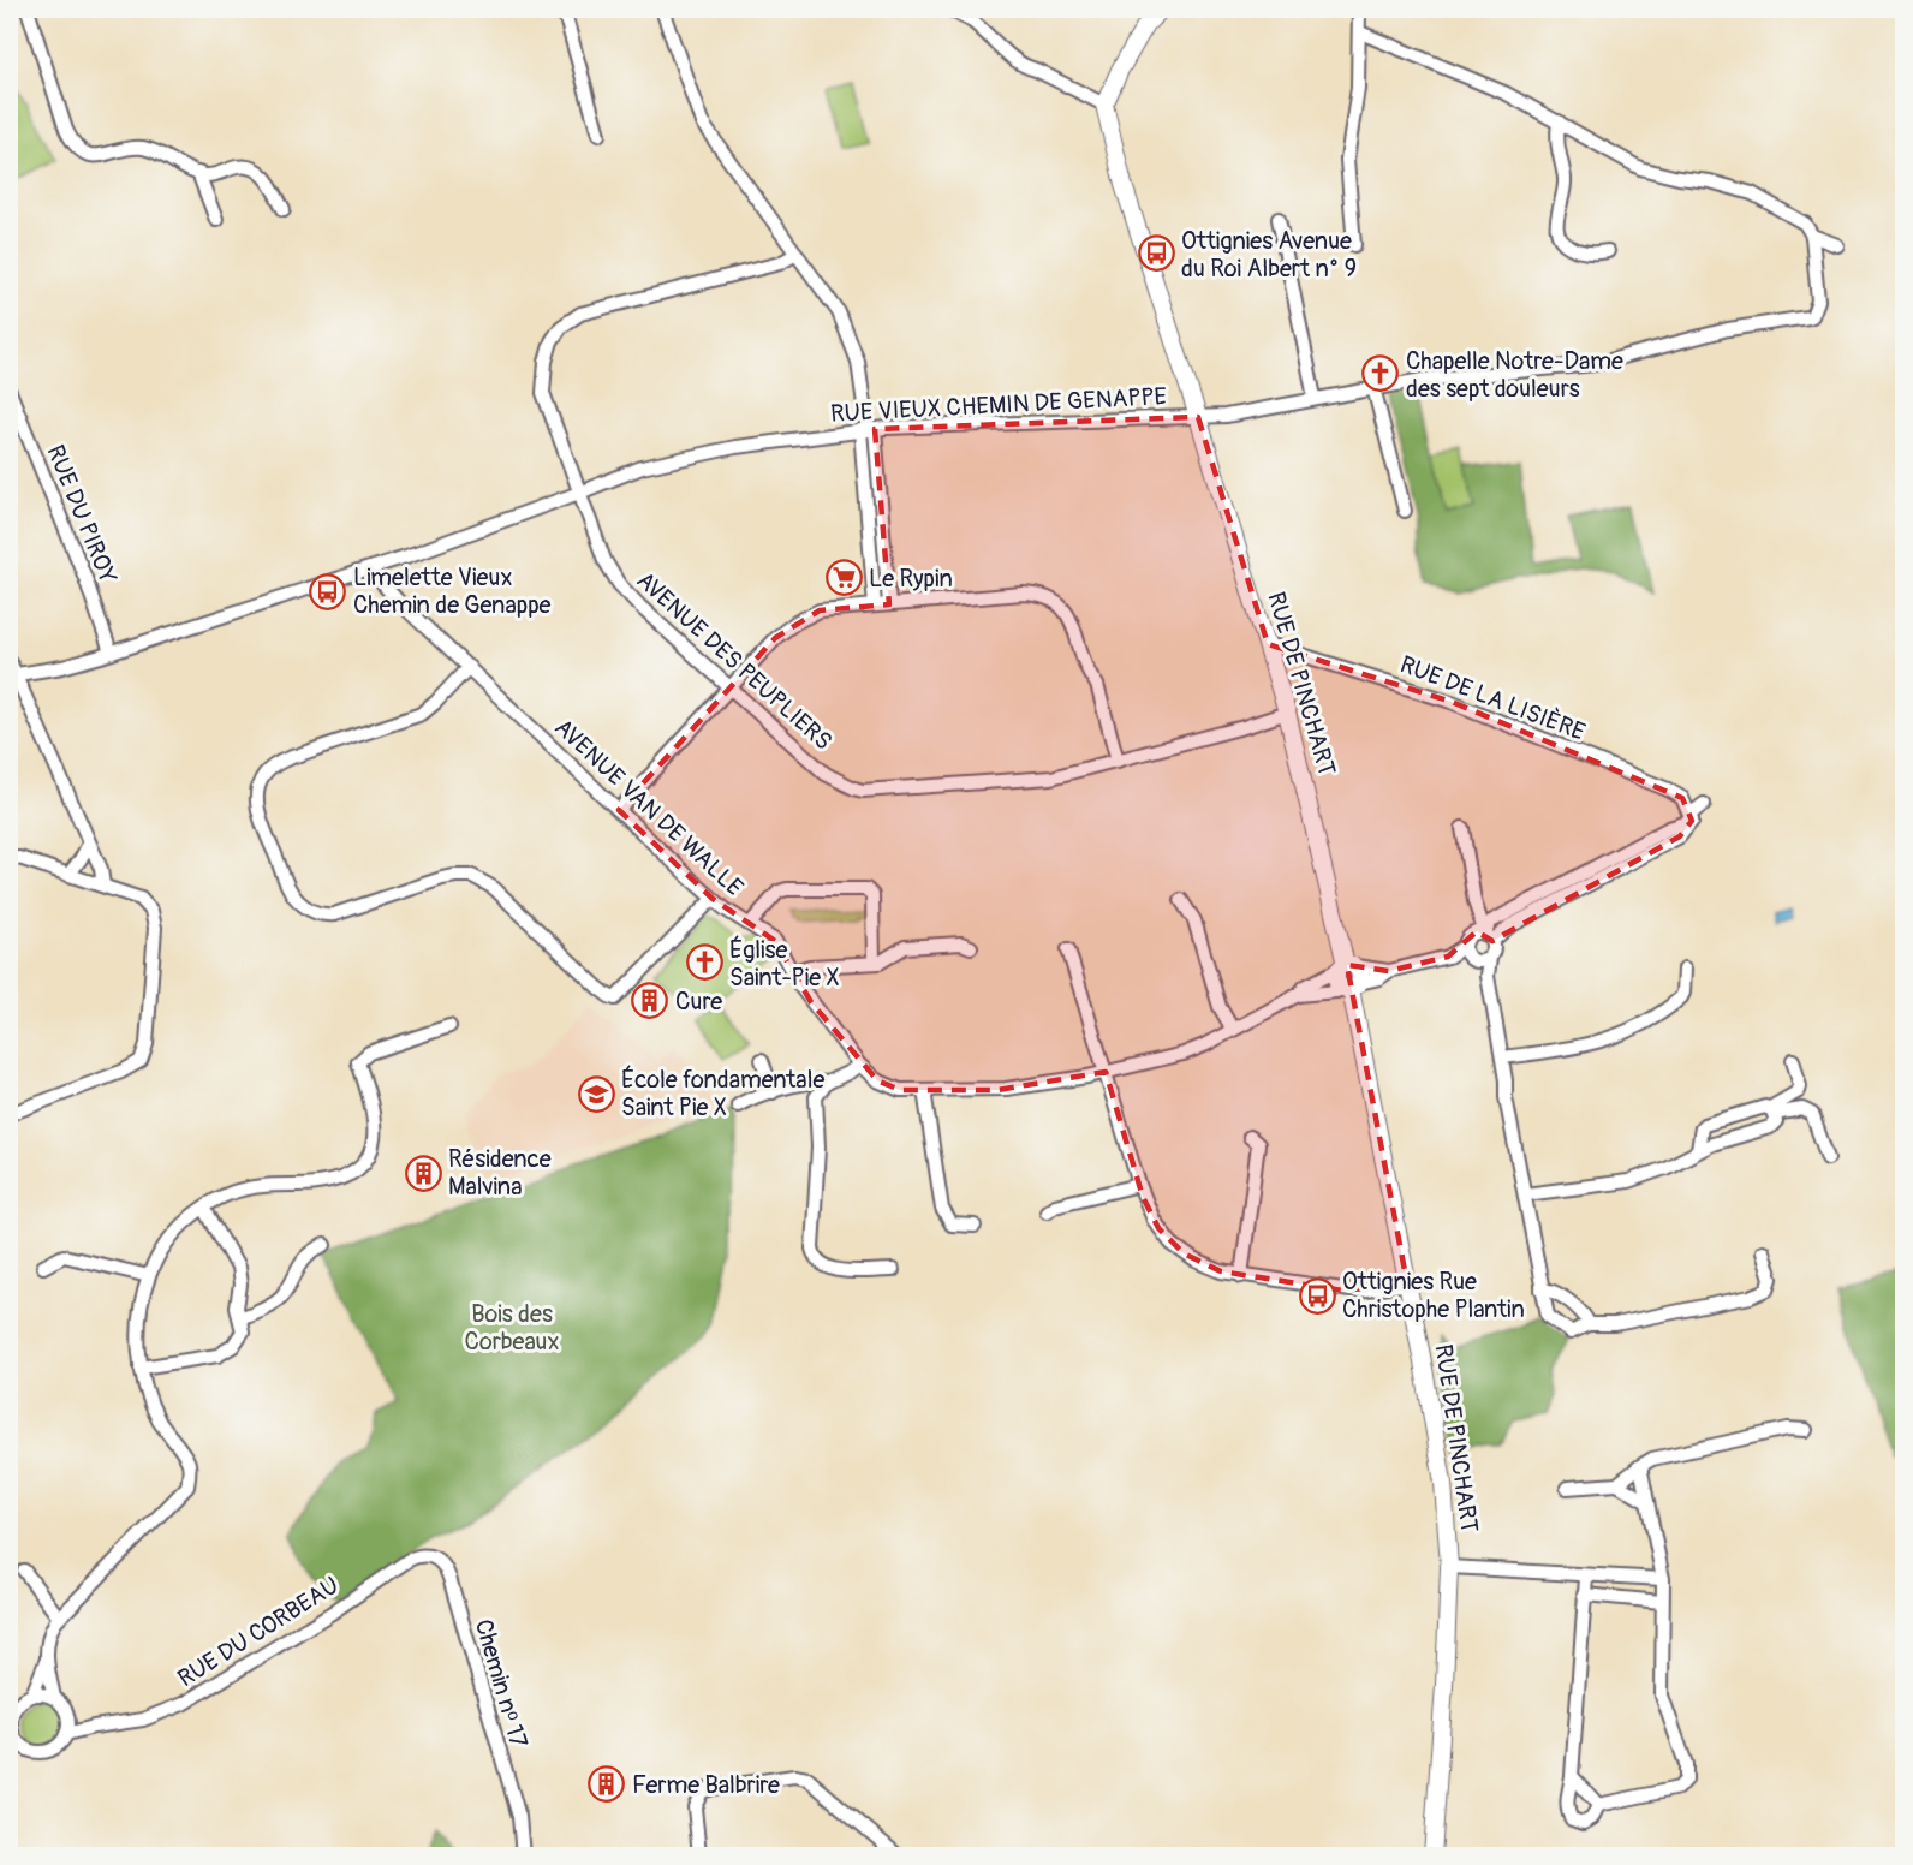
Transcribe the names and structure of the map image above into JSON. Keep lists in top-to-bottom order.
{
  "streets": {
    "main road": ["RUE DE PINCHART"],
    "street": [
      "RUE VIEUX CHEMIN DE GENAPPE",
      "RUE DU PIROY",
      "AVENUE DES PEUPLIERS",
      "RUE DE LA LISIÈRE",
      "AVENUE VAN DE WALLE",
      "RUE DU CORBEAU",
      "Chemin nᵒ 17"
    ]
  },
  "crossings": [
    ["RUE VIEUX CHEMIN DE GENAPPE", "RUE DU PIROY"],
    ["RUE VIEUX CHEMIN DE GENAPPE", "AVENUE DES PEUPLIERS"],
    ["RUE VIEUX CHEMIN DE GENAPPE", "RUE DE PINCHART"],
    ["RUE VIEUX CHEMIN DE GENAPPE", "AVENUE VAN DE WALLE"],
    ["AVENUE DES PEUPLIERS", "RUE DE PINCHART"],
    ["RUE DE PINCHART", "RUE DE LA LISIÈRE"],
    ["RUE DE PINCHART", "AVENUE VAN DE WALLE"],
    ["RUE DU CORBEAU", "Chemin nᵒ 17"]
  ],
  "parks": ["Bois des Corbeaux"],
  "places": {
    "bus stop": ["Ottignies Avenue du Roi Albert n° 9", "Limelette Vieux Chemin de Genappe", "Ottignies Rue Christophe Plantin"],
    "church": ["Chapelle Notre-Dame des sept douleurs", "Église Saint-Pie X"],
    "supermarket": ["Le Rypin"],
    "building": ["Cure", "Résidence Malvina", "Ferme Balbrire"],
    "school or university": ["École fondamentale Saint Pie X"]
  }
}
